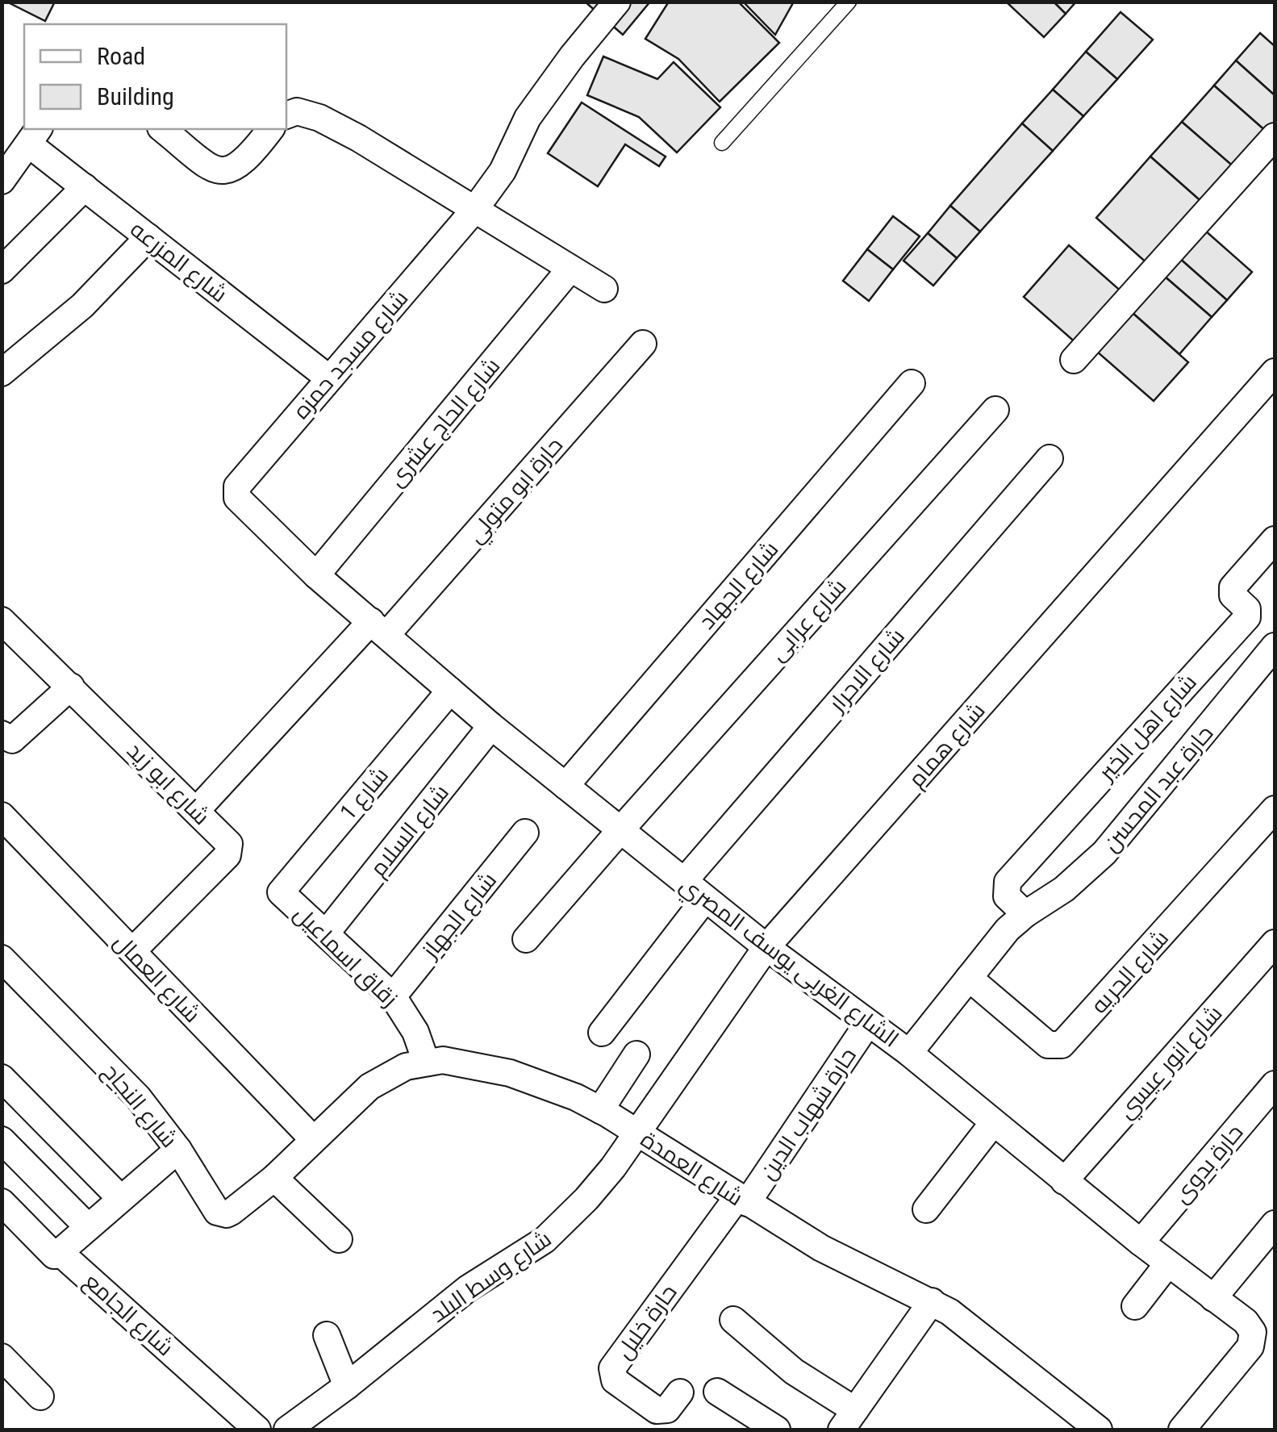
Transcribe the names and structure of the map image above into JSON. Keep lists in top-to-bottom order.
{
  "streets": {
    "street": [
      "شارع المزرعه",
      "شارع مسجد حمزه",
      "شارع الحاج عشرى",
      "حارة ابو متولي",
      "شارع الجهاد",
      "شارع عرابى",
      "شارع الاحرار",
      "شارع اهل الخير",
      "شارع همام",
      "شارع ابو زيد",
      "حارة عبد المحسن",
      "شارع 1",
      "شارع السلام",
      "شارع الجهاز",
      "زقاق اسماعيل",
      "الشارع الغربى يوسف المصري",
      "شارع الحريه",
      "شارع العمال",
      "شارع انور عيسي",
      "شارع النجاح",
      "حارة شهاب الدين",
      "حارة بدوى",
      "شارع العمدة",
      "شارع وسط البلد",
      "شارع الجامع",
      "حارة خليل"
    ]
  },
  "crossings": [
    ["شارع المزرعه", "شارع مسجد حمزه"],
    ["شارع مسجد حمزه", "الشارع الغربى يوسف المصري"],
    ["شارع الحاج عشرى", "الشارع الغربى يوسف المصري"],
    ["حارة ابو متولي", "شارع ابو زيد"],
    ["حارة ابو متولي", "الشارع الغربى يوسف المصري"],
    ["شارع الجهاد", "الشارع الغربى يوسف المصري"],
    ["شارع عرابى", "الشارع الغربى يوسف المصري"],
    ["شارع الاحرار", "الشارع الغربى يوسف المصري"],
    ["شارع اهل الخير", "حارة عبد المحسن"],
    ["شارع همام", "الشارع الغربى يوسف المصري"],
    ["شارع همام", "شارع العمدة"],
    ["شارع همام", "شارع وسط البلد"],
    ["شارع ابو زيد", "شارع العمال"],
    ["حارة عبد المحسن", "الشارع الغربى يوسف المصري"],
    ["حارة عبد المحسن", "شارع الحريه"],
    ["شارع 1", "زقاق اسماعيل"],
    ["شارع 1", "الشارع الغربى يوسف المصري"],
    ["شارع السلام", "زقاق اسماعيل"],
    ["شارع السلام", "الشارع الغربى يوسف المصري"],
    ["شارع الجهاز", "زقاق اسماعيل"],
    ["زقاق اسماعيل", "شارع العمدة"],
    ["الشارع الغربى يوسف المصري", "شارع انور عيسي"],
    ["الشارع الغربى يوسف المصري", "حارة شهاب الدين"],
    ["الشارع الغربى يوسف المصري", "حارة بدوى"],
    ["شارع العمال", "شارع العمدة"],
    ["شارع النجاح", "شارع العمدة"],
    ["حارة شهاب الدين", "شارع العمدة"],
    ["حارة شهاب الدين", "حارة خليل"],
    ["شارع العمدة", "شارع وسط البلد"],
    ["شارع العمدة", "حارة خليل"]
  ],
  "legend": ["Road", "Building"]
}
